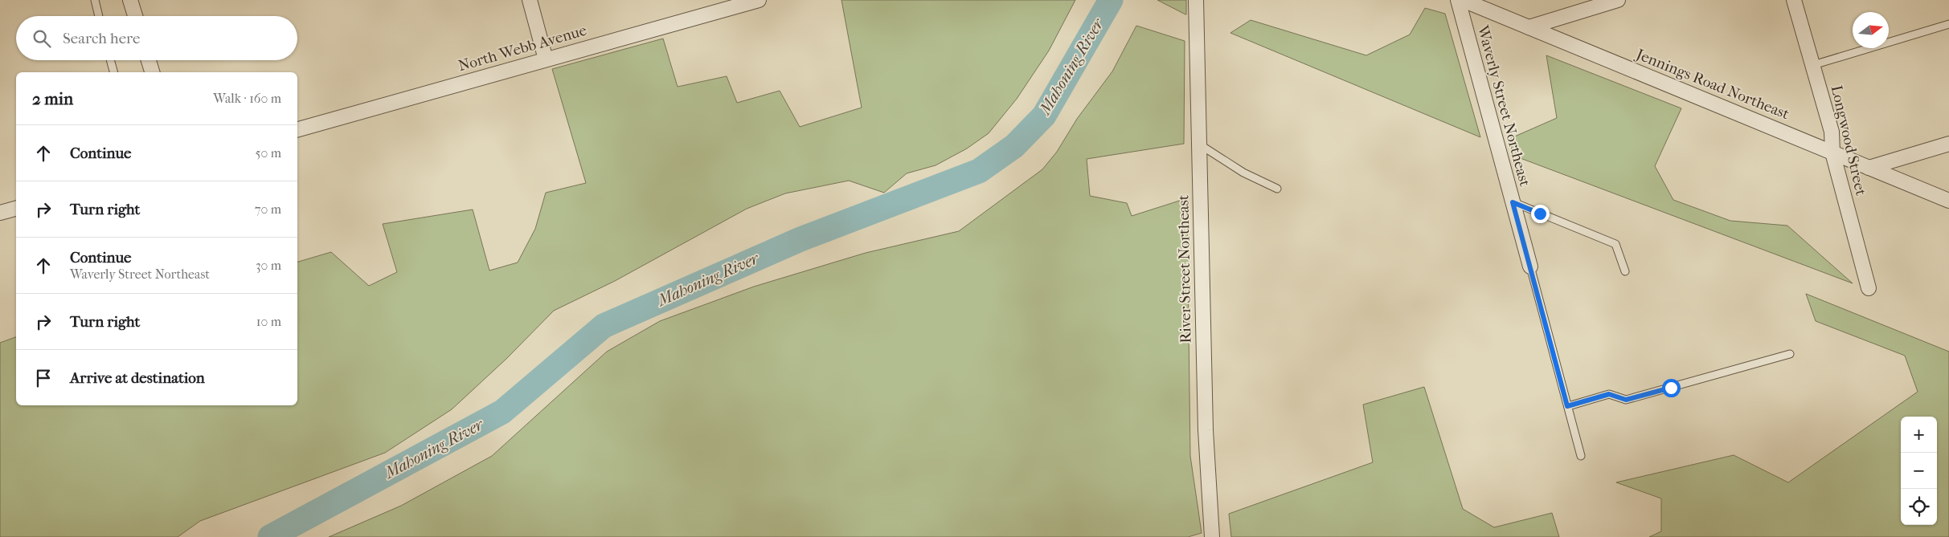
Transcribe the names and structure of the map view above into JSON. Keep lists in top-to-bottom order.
{
  "streets": {
    "street": [
      "North Webb Avenue",
      "Jennings Road Northeast",
      "Waverly Street Northeast",
      "Longwood Street",
      "River Street Northeast"
    ]
  },
  "crossings": [
    ["Jennings Road Northeast", "Longwood Street"]
  ],
  "water": ["Mahoning River"],
  "north": "right",
  "page": {
    "search": "Search here",
    "heading": ["2 min", "Walk · 160 m"],
    "list": [
      ["Continue", "50 m"],
      ["Turn right", "70 m"],
      ["Continue", "Waverly Street Northeast", "30 m"],
      ["Turn right", "10 m"],
      "Arrive at destination"
    ],
    "map_buttons": ["+", "−"]
  }
}
